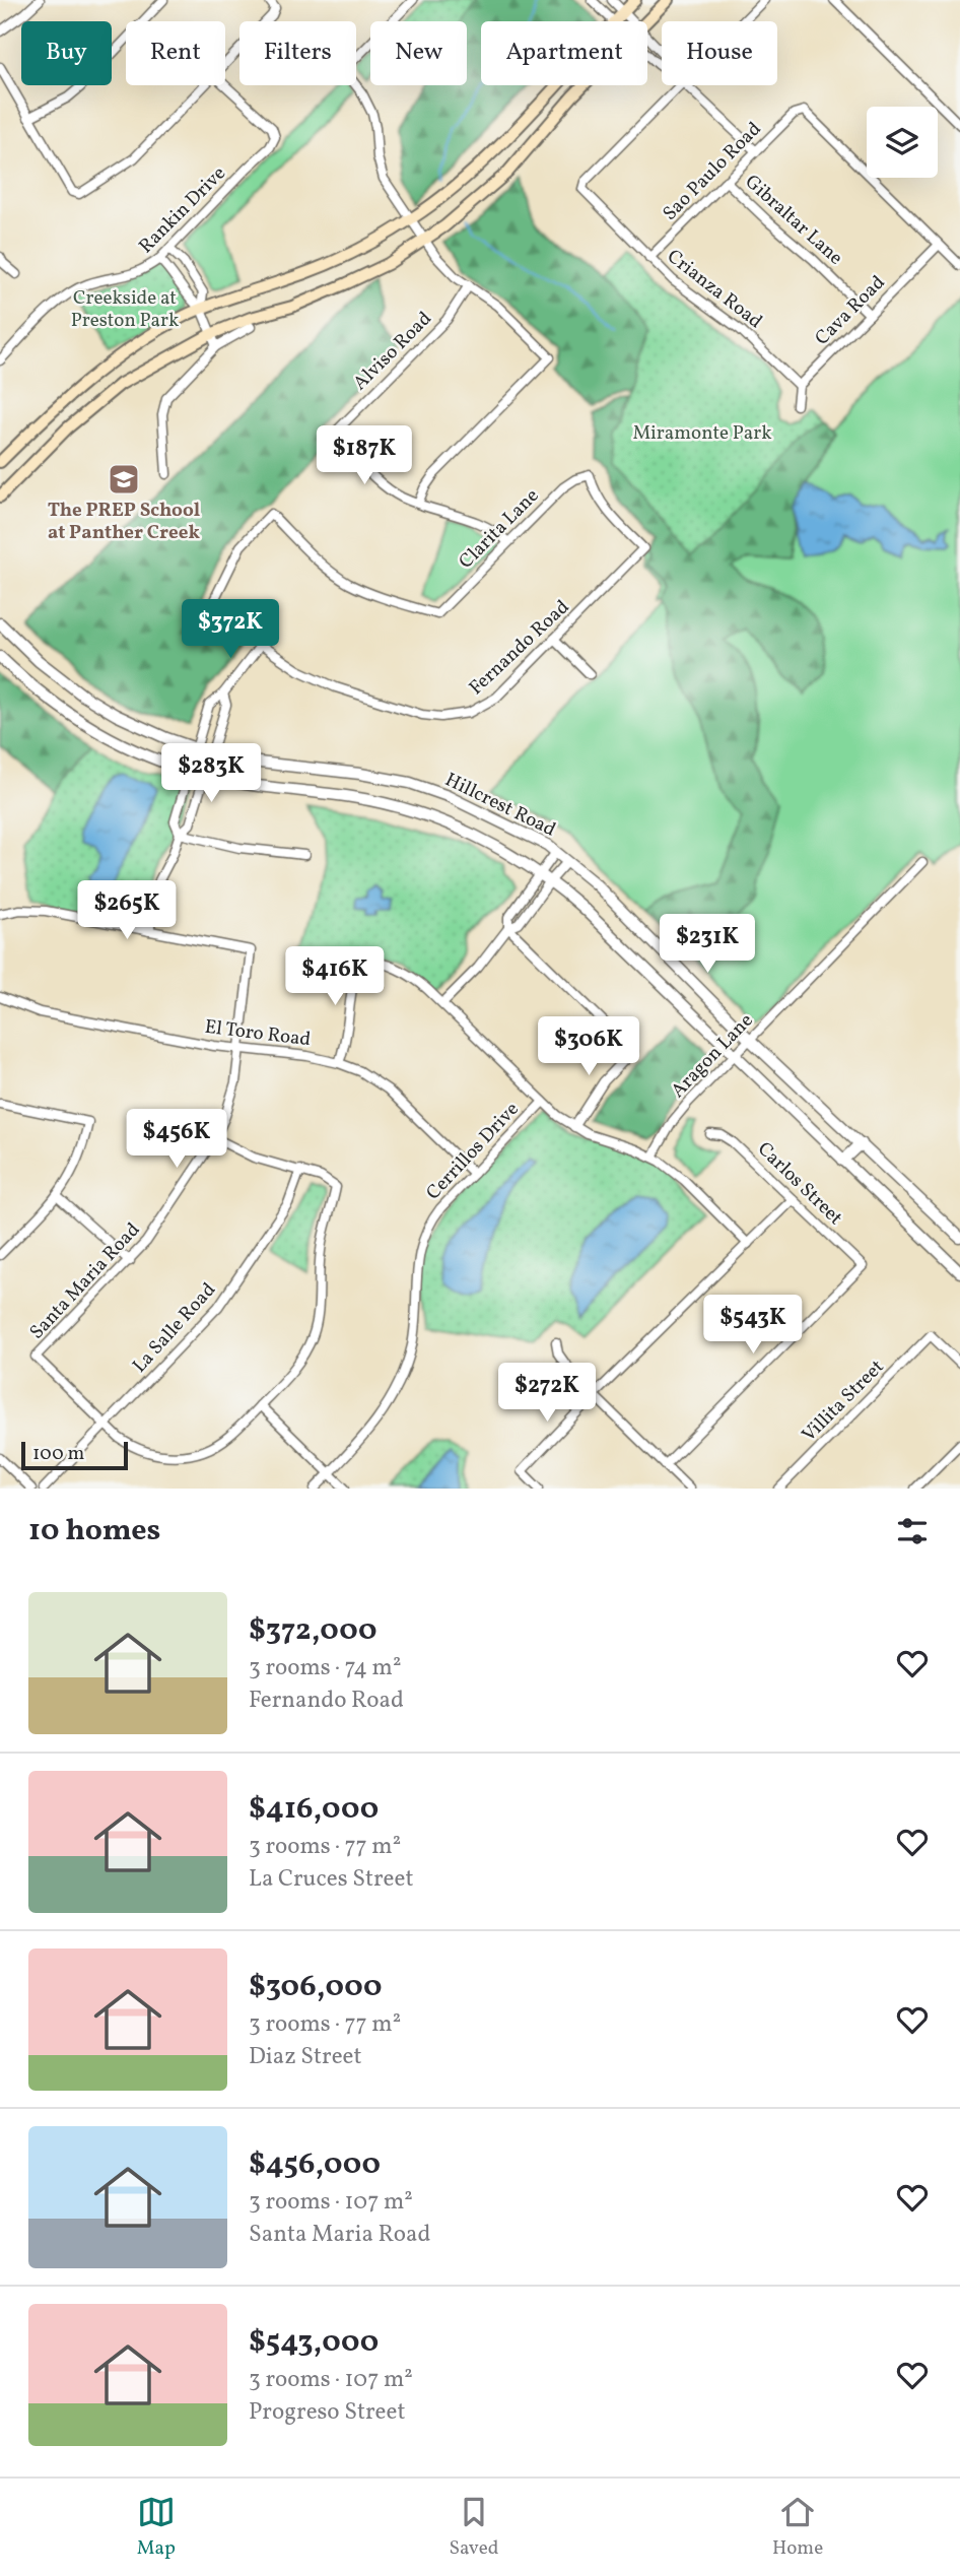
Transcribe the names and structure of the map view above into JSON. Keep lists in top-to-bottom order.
{
  "streets": {
    "street": [
      "Sao Paulo Road",
      "Rankin Drive",
      "Gibraltar Lane",
      "Crianza Road",
      "Cava Road",
      "Alviso Road",
      "Clarita Lane",
      "Fernando Road",
      "Hillcrest Road",
      "El Toro Road",
      "Aragon Lane",
      "Cerrillos Drive",
      "Carlos Street",
      "Santa Maria Road",
      "La Salle Road",
      "Villita Street"
    ]
  },
  "crossings": [
    ["Sao Paulo Road", "Gibraltar Lane"],
    ["Sao Paulo Road", "Crianza Road"],
    ["Sao Paulo Road", "Cava Road"],
    ["Gibraltar Lane", "Cava Road"],
    ["Crianza Road", "Cava Road"],
    ["Clarita Lane", "Fernando Road"],
    ["Hillcrest Road", "Aragon Lane"],
    ["El Toro Road", "Cerrillos Drive"],
    ["El Toro Road", "Santa Maria Road"],
    ["Santa Maria Road", "La Salle Road"]
  ],
  "parks": ["Creekside at Preston Park", "Miramonte Park"],
  "places": {
    "school or university": ["The PREP School at Panther Creek"]
  },
  "scale_bar": "100 m",
  "page": {
    "chip": [
      "Buy",
      "Rent",
      "Filters",
      "New",
      "Apartment",
      "House"
    ],
    "price": [
      "$187K",
      "$372K",
      "$283K",
      "$265K",
      "$231K",
      "$416K",
      "$306K",
      "$456K",
      "$543K",
      "$272K"
    ],
    "scale": "100 m",
    "heading": "10 homes",
    "list": [
      {
        "name": "$372,000",
        "note": "3 rooms · 74 m² · Fernando Road"
      },
      {
        "name": "$416,000",
        "note": "3 rooms · 77 m² · La Cruces Street"
      },
      {
        "name": "$306,000",
        "note": "3 rooms · 77 m² · Diaz Street"
      },
      {
        "name": "$456,000",
        "note": "3 rooms · 107 m² · Santa Maria Road"
      },
      {
        "name": "$543,000",
        "note": "3 rooms · 107 m² · Progreso Street"
      }
    ],
    "tabs": ["Map", "Saved", "Home"]
  }
}
